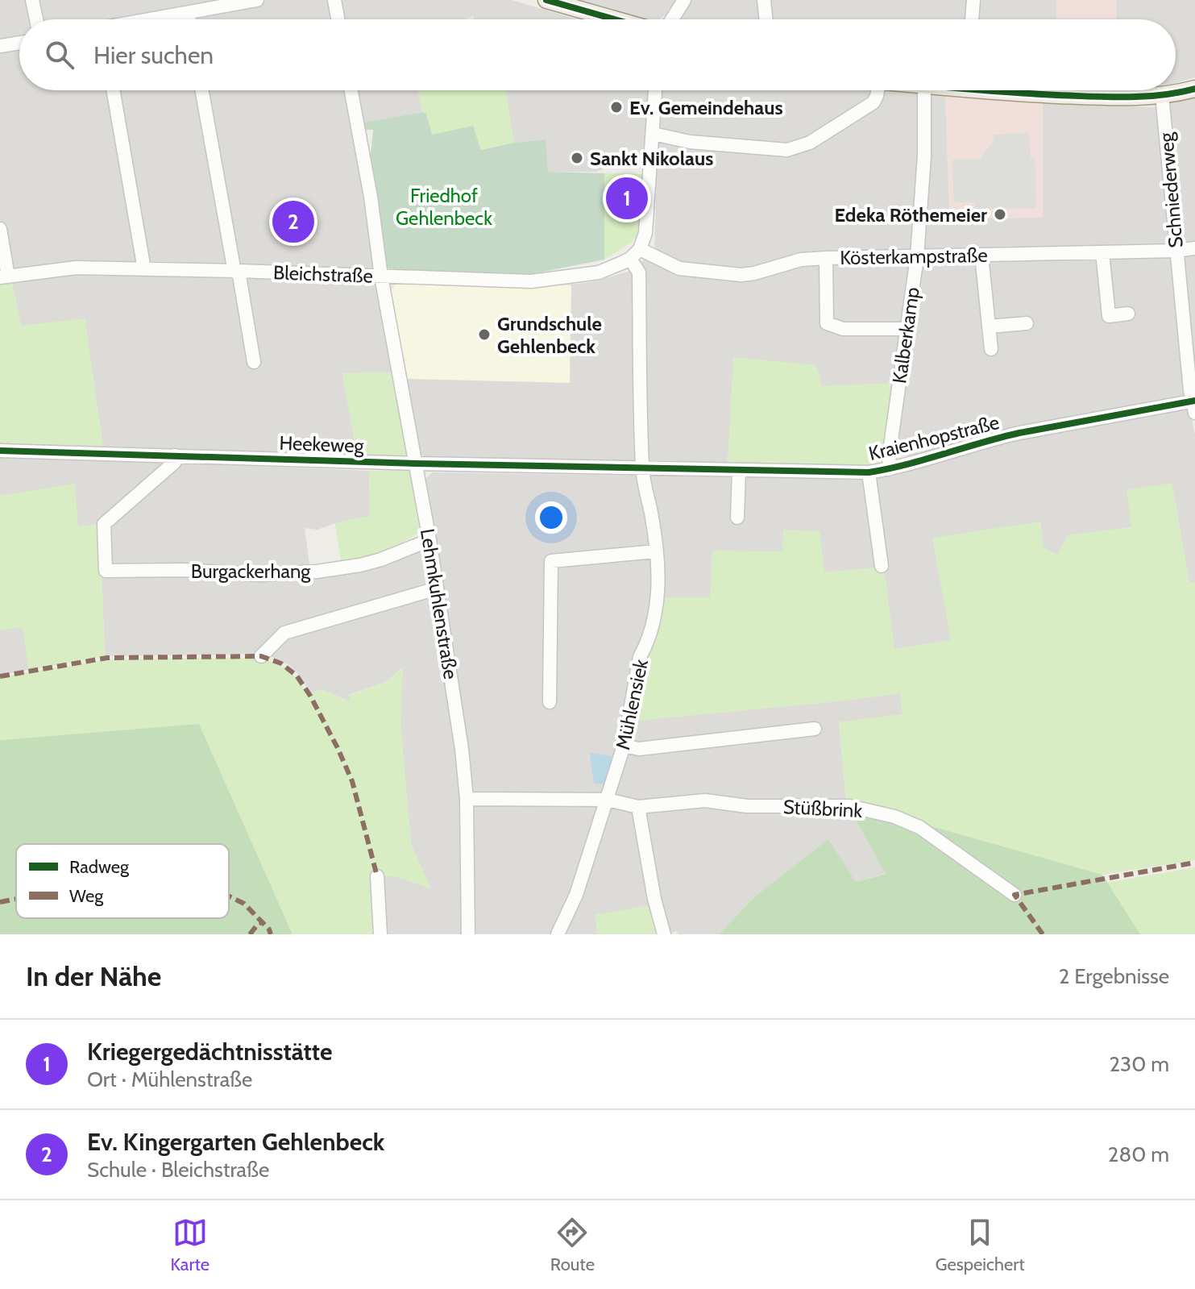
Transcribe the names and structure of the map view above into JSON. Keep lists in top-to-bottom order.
{
  "streets": {
    "street": [
      "Schniederweg",
      "Kösterkampstraße",
      "Bleichstraße",
      "Kalberkamp",
      "Kraienhopstraße",
      "Heekeweg",
      "Burgackerhang",
      "Lehmkuhlenstraße",
      "Mühlensiek",
      "Stüßbrink"
    ]
  },
  "crossings": [
    ["Schniederweg", "Kösterkampstraße"],
    ["Schniederweg", "Kraienhopstraße"],
    ["Kösterkampstraße", "Bleichstraße"],
    ["Kösterkampstraße", "Kalberkamp"],
    ["Kösterkampstraße", "Mühlensiek"],
    ["Bleichstraße", "Lehmkuhlenstraße"],
    ["Bleichstraße", "Mühlensiek"],
    ["Kalberkamp", "Kraienhopstraße"],
    ["Kraienhopstraße", "Heekeweg"],
    ["Kraienhopstraße", "Mühlensiek"],
    ["Heekeweg", "Burgackerhang"],
    ["Heekeweg", "Lehmkuhlenstraße"],
    ["Heekeweg", "Mühlensiek"],
    ["Burgackerhang", "Lehmkuhlenstraße"],
    ["Lehmkuhlenstraße", "Stüßbrink"],
    ["Mühlensiek", "Stüßbrink"]
  ],
  "parks": ["Friedhof Gehlenbeck"],
  "places": [
    "Ev. Gemeindehaus",
    "Sankt Nikolaus",
    "Edeka Röthemeier",
    "Grundschule Gehlenbeck"
  ],
  "legend": ["Radweg", "Weg"],
  "page": {
    "search": "Hier suchen",
    "pins": ["1", "2"],
    "heading": ["In der Nähe", "2 Ergebnisse"],
    "list": [
      {
        "mark": "1",
        "name": "Kriegergedächtnisstätte",
        "note": "Ort · Mühlenstraße",
        "value": "230 m"
      },
      {
        "mark": "2",
        "name": "Ev. Kingergarten Gehlenbeck",
        "note": "Schule · Bleichstraße",
        "value": "280 m"
      }
    ],
    "nav": ["Karte", "Route", "Gespeichert"]
  }
}
